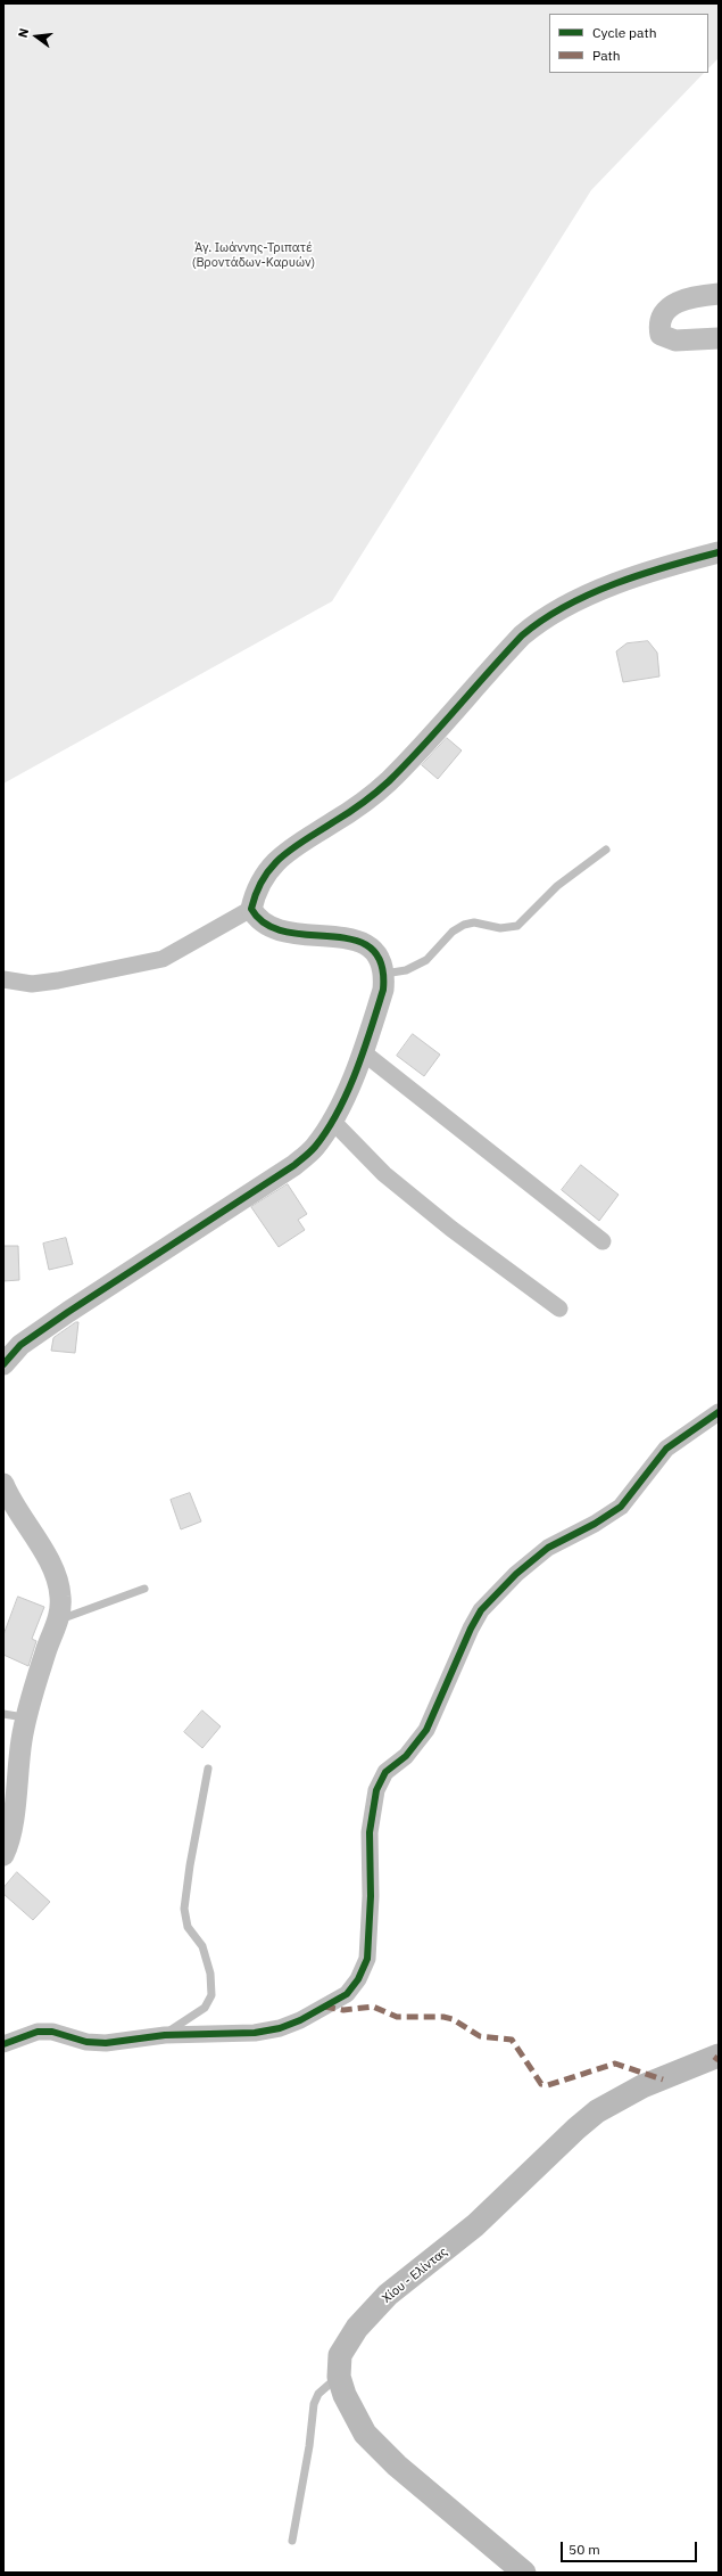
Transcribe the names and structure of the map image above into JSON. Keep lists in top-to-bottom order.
{
  "streets": {
    "main road": ["Χίου - Ελίντας"]
  },
  "parks": ["Άγ. Ιωάννης-Τριπατέ (Βροντάδων-Καρυών)"],
  "legend": ["Cycle path", "Path"],
  "scale_bar": "50 m",
  "north": "left"
}
